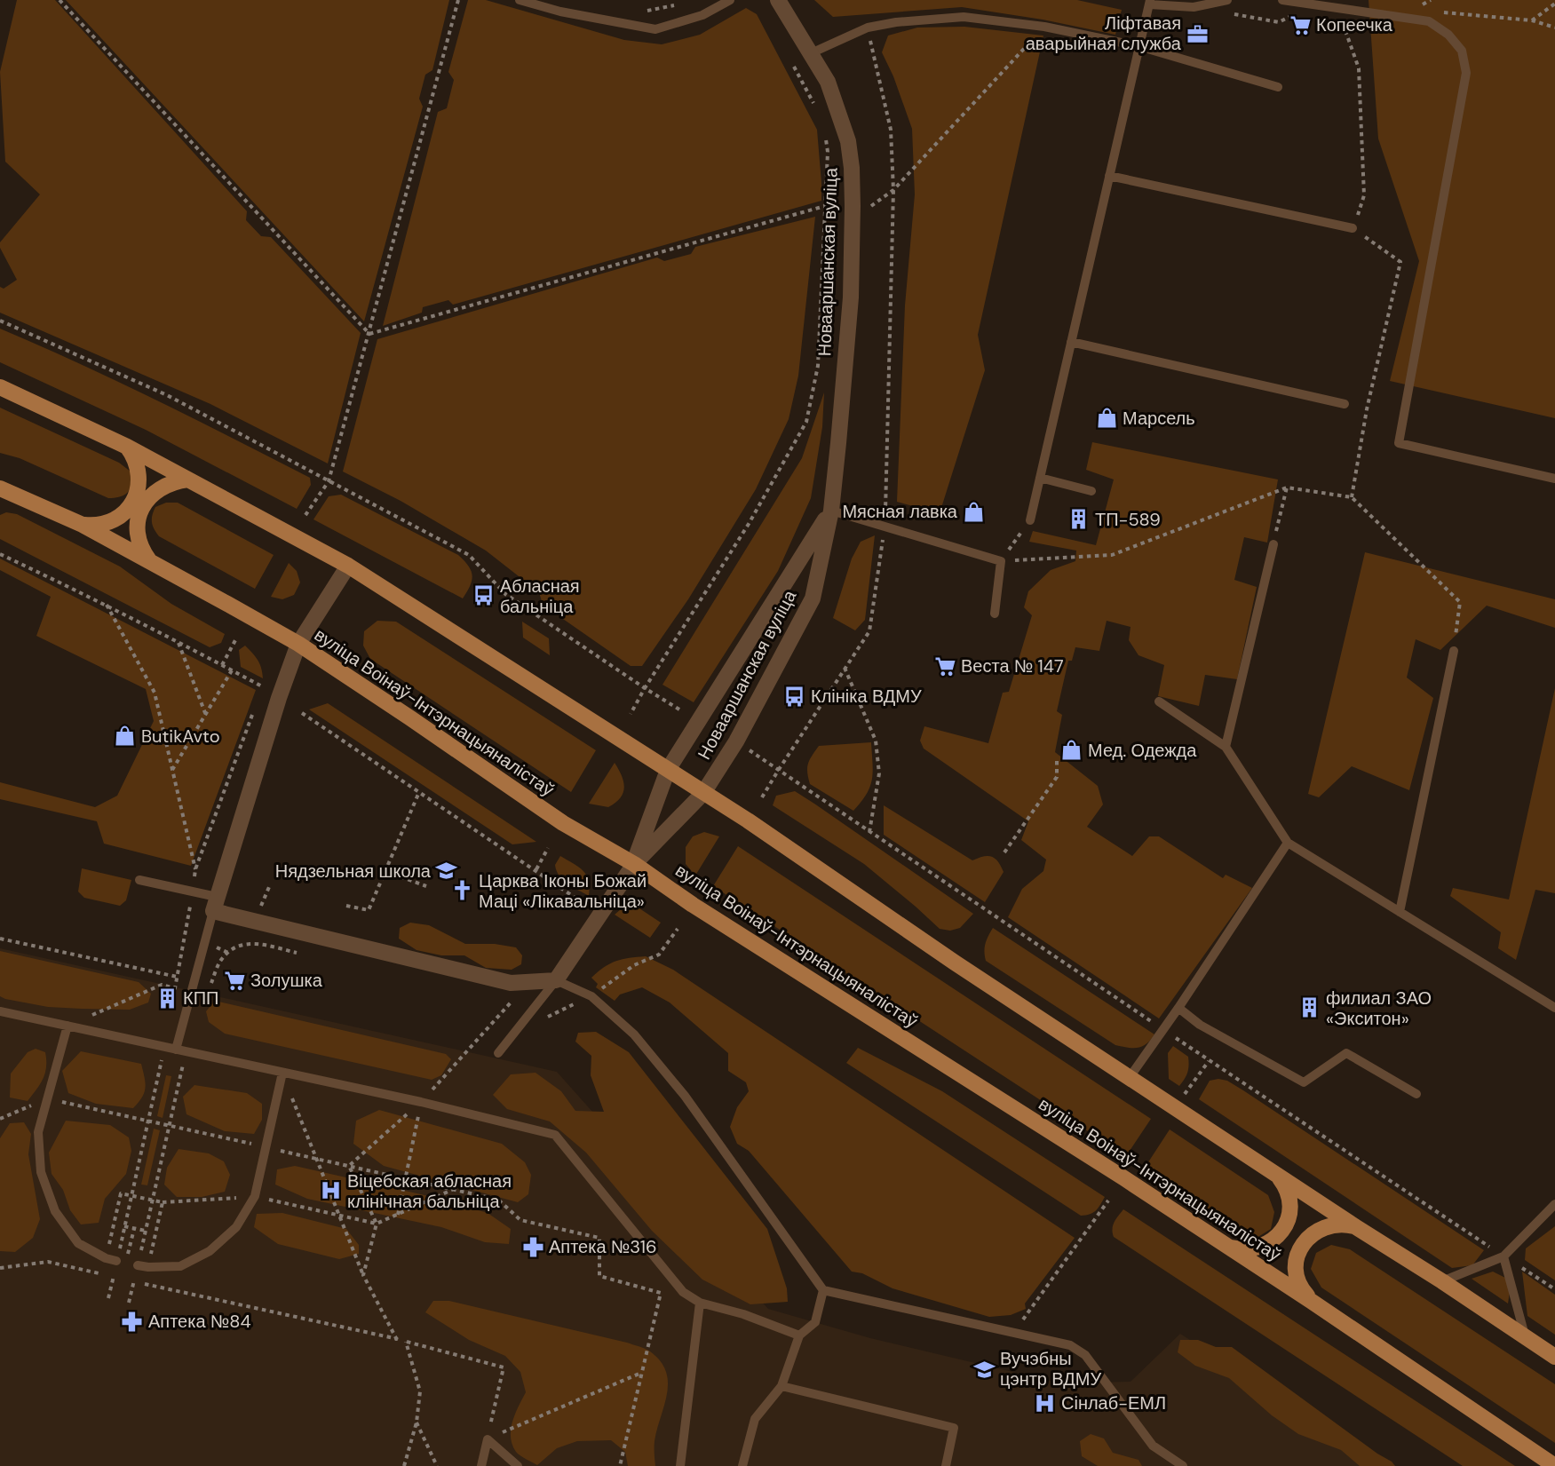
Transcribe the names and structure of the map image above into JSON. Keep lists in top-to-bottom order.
{
  "streets": {
    "main road": ["вуліца Воінаў-Інтэрнацыяналістаў"],
    "street": ["Новааршанская вуліца"]
  },
  "crossings": [
    ["Новааршанская вуліца", "вуліца Воінаў-Інтэрнацыяналістаў"]
  ],
  "places": {
    "supermarket": ["Копеечка", "Веста № 147", "Золушка"],
    "office": ["Ліфтавая аварыйная служба"],
    "shop": [
      "Марсель",
      "Мясная лавка",
      "ButikAvto",
      "Мед. Одежда"
    ],
    "building": ["ТП-589", "КПП", "филиал ЗАО «Экситон»"],
    "bus stop": ["Абласная бальніца", "Клініка ВДМУ"],
    "school or university": ["Нядзельная школа", "Вучэбны цэнтр ВДМУ"],
    "church": ["Царква Іконы Божай Маці «Лікавальніца»"],
    "hospital": ["Віцебская абласная клінічная бальніца", "Сінлаб-ЕМЛ"],
    "pharmacy": ["Аптека №316", "Аптека №84"]
  }
}
